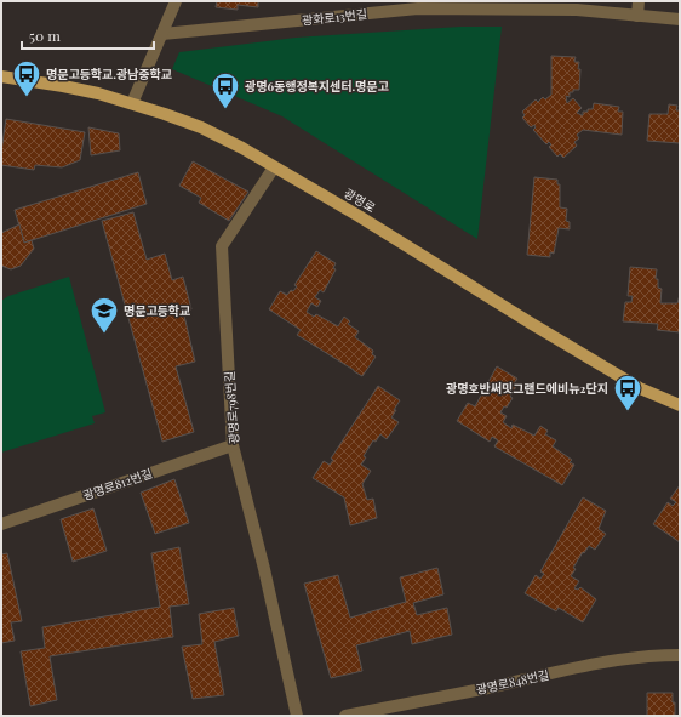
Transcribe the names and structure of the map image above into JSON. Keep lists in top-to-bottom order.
{
  "streets": {
    "main road": ["광명로"],
    "street": [
      "광화로13번길",
      "광명로798번길",
      "광명로812번길",
      "광명로848번길"
    ]
  },
  "crossings": [
    ["광명로", "광명로798번길"],
    ["광명로798번길", "광명로812번길"]
  ],
  "places": {
    "bus stop": ["명문고등학교.광남중학교", "광명6동행정복지센터.명문고", "광명호반써밋그랜드에비뉴2단지"],
    "school or university": ["명문고등학교"]
  },
  "scale_bar": "50 m"
}
